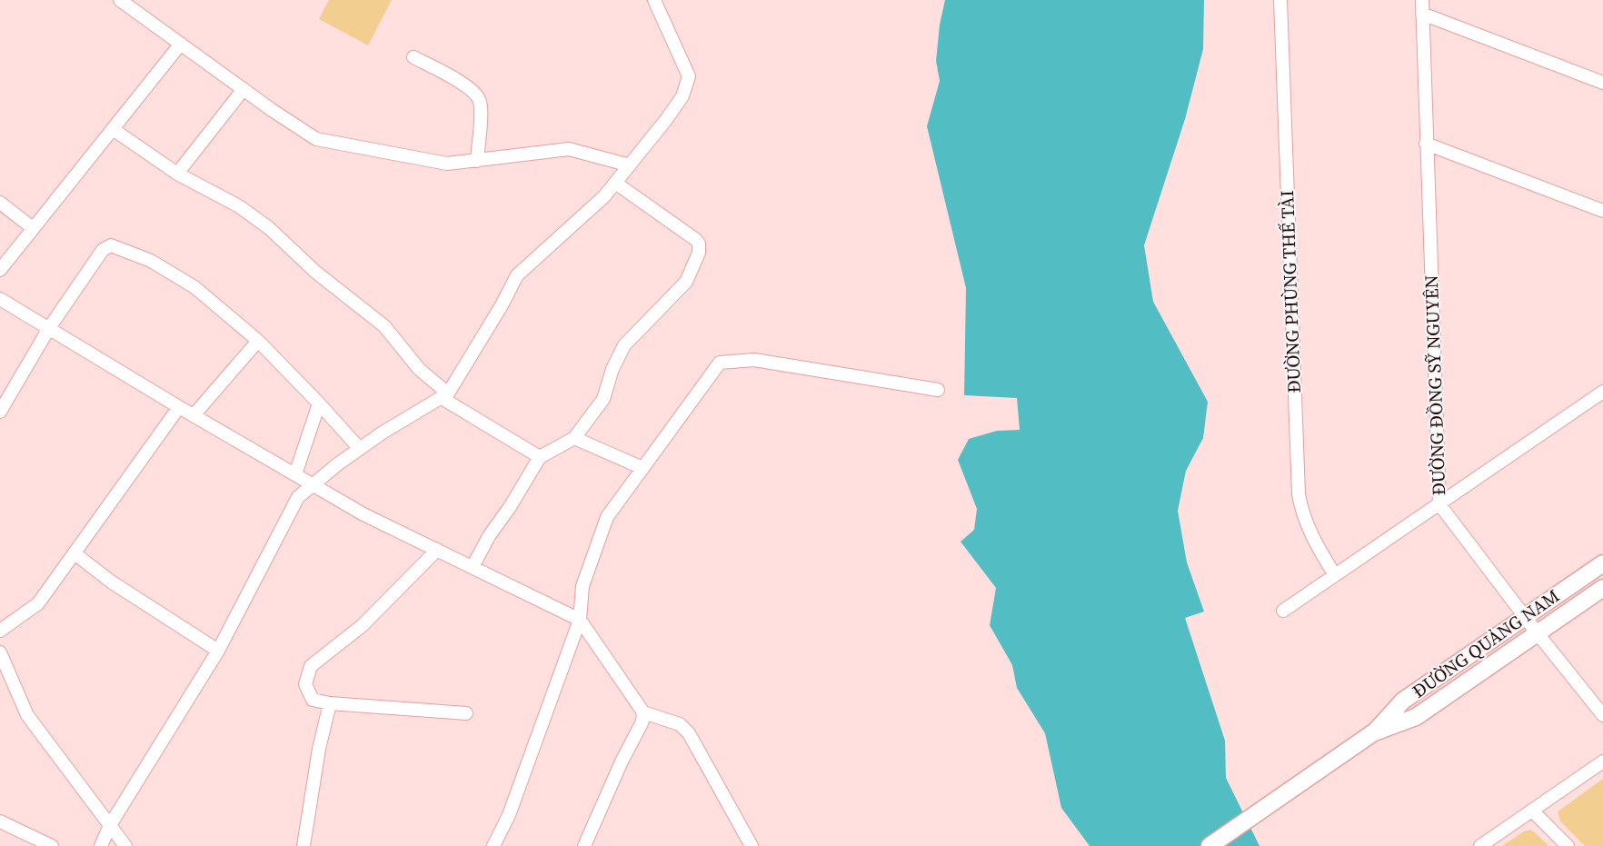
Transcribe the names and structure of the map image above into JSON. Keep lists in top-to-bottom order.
{
  "streets": {
    "main road": ["ĐƯỜNG QUẢNG NAM"],
    "street": ["ĐƯỜNG PHÙNG THẾ TÀI", "ĐƯỜNG ĐỒNG SỸ NGUYÊN"]
  },
  "crossings": [
    ["ĐƯỜNG ĐỒNG SỸ NGUYÊN", "ĐƯỜNG QUẢNG NAM"]
  ]
}
